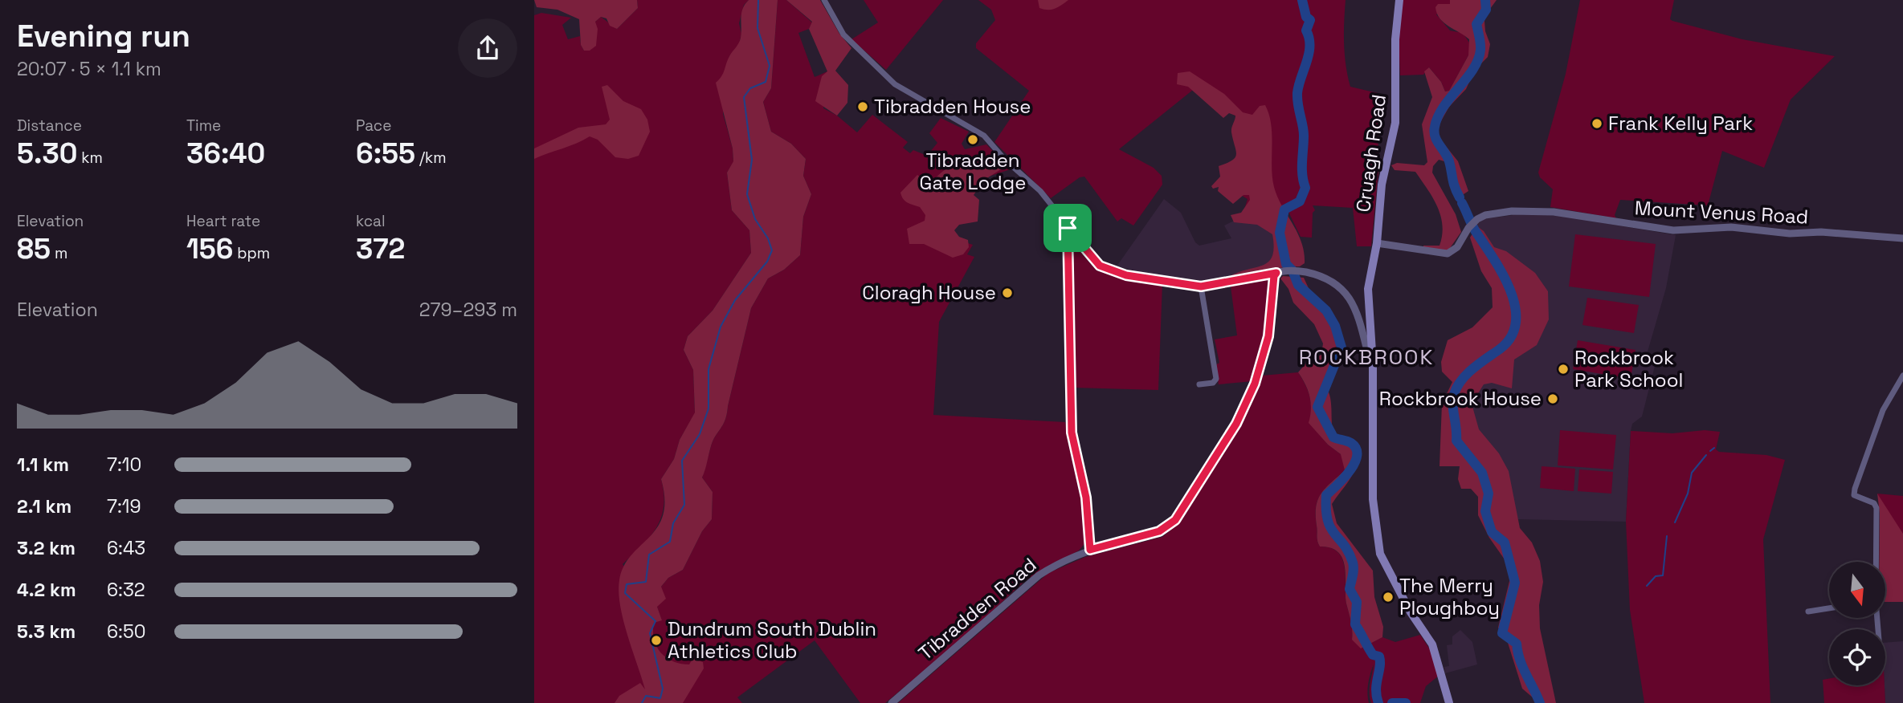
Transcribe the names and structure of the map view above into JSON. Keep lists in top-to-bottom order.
{
  "streets": {
    "main road": ["Cruagh Road"],
    "street": ["Mount Venus Road", "Tibradden Road"]
  },
  "crossings": [
    ["Cruagh Road", "Mount Venus Road"]
  ],
  "districts": ["ROCKBROOK"],
  "places": [
    "Tibradden House",
    "Frank Kelly Park",
    "Tibradden Gate Lodge",
    "Cloragh House",
    "Rockbrook Park School",
    "Rockbrook House",
    "The Merry Ploughboy",
    "Dundrum South Dublin Athletics Club"
  ],
  "north": "bottom",
  "page": {
    "heading": ["Evening run", "20:07 · 5 × 1.1 km"],
    "stats": [
      ["Distance", "5.30 km"],
      ["Time", "36:40"],
      ["Pace", "6:55 /km"],
      ["Elevation", "85 m"],
      ["Heart rate", "156 bpm"],
      ["kcal", "372"]
    ],
    "chart": ["Elevation", "279–293 m"],
    "list": [
      {
        "name": "1.1 km",
        "note": "7:10"
      },
      {
        "name": "2.1 km",
        "note": "7:19"
      },
      {
        "name": "3.2 km",
        "note": "6:43"
      },
      {
        "name": "4.2 km",
        "note": "6:32"
      },
      {
        "name": "5.3 km",
        "note": "6:50"
      }
    ]
  }
}
